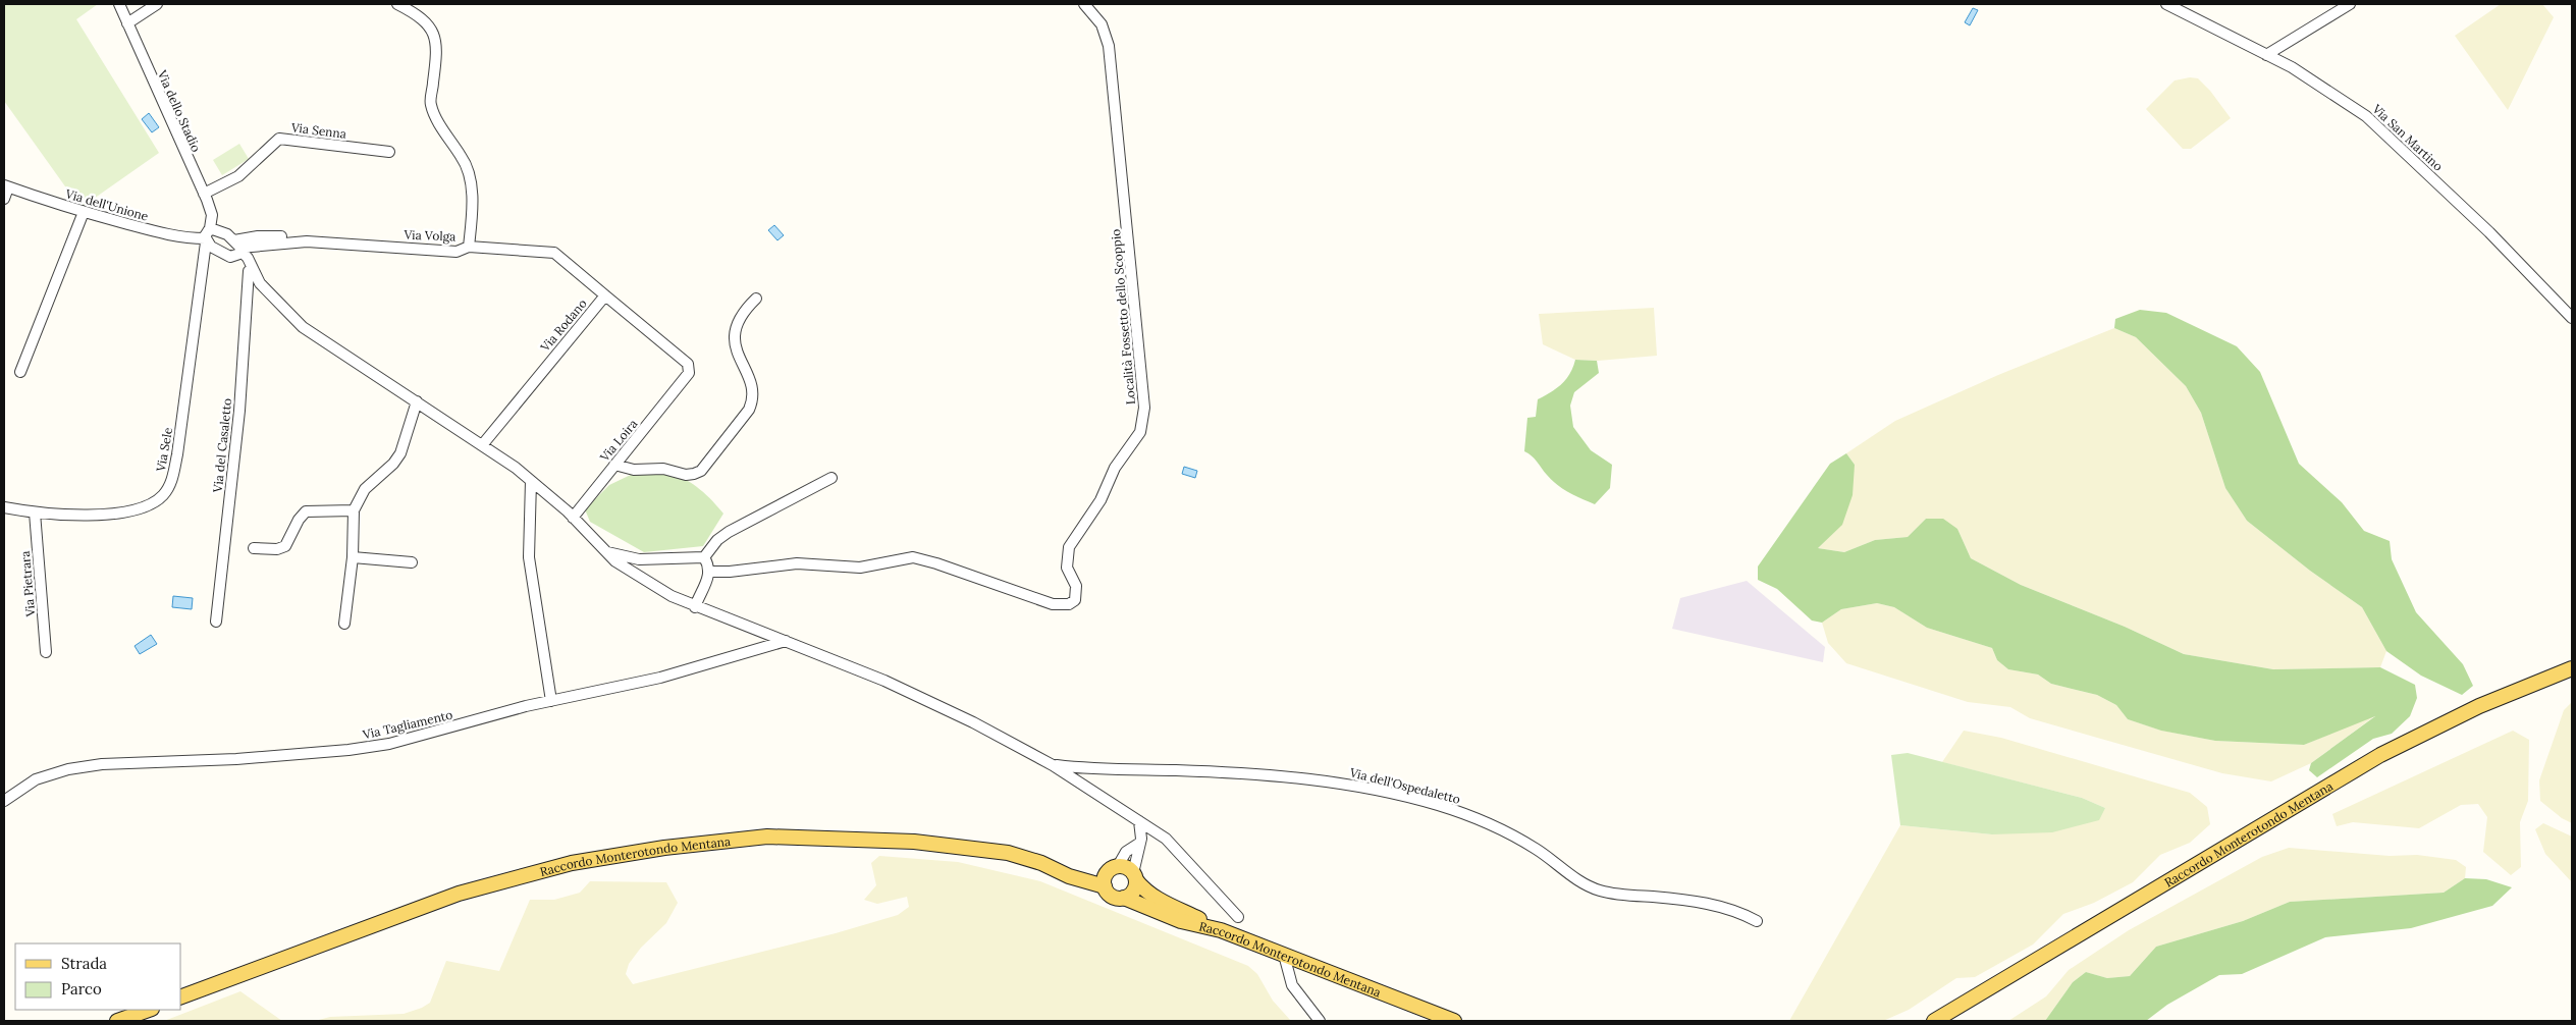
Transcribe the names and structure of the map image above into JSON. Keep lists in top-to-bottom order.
{
  "streets": {
    "main road": ["Raccordo Monterotondo Mentana"],
    "street": [
      "Via dello Stadio",
      "Via Senna",
      "Via San Martino",
      "Via dell'Unione",
      "Via Volga",
      "Località Fossetto dello Scoppio",
      "Via Rodano",
      "Via Loira",
      "Via del Casaletto",
      "Via Sele",
      "Via Pietrara",
      "Via Tagliamento",
      "Via dell'Ospedaletto"
    ]
  },
  "crossings": [
    ["Via dello Stadio", "Via Senna"],
    ["Via dello Stadio", "Via Sele"],
    ["Via dell'Unione", "Via Sele"],
    ["Via Volga", "Via Rodano"],
    ["Via Volga", "Via del Casaletto"],
    ["Via Rodano", "Via Loira"],
    ["Via Sele", "Via Pietrara"]
  ],
  "legend": ["Strada", "Parco"]
}
